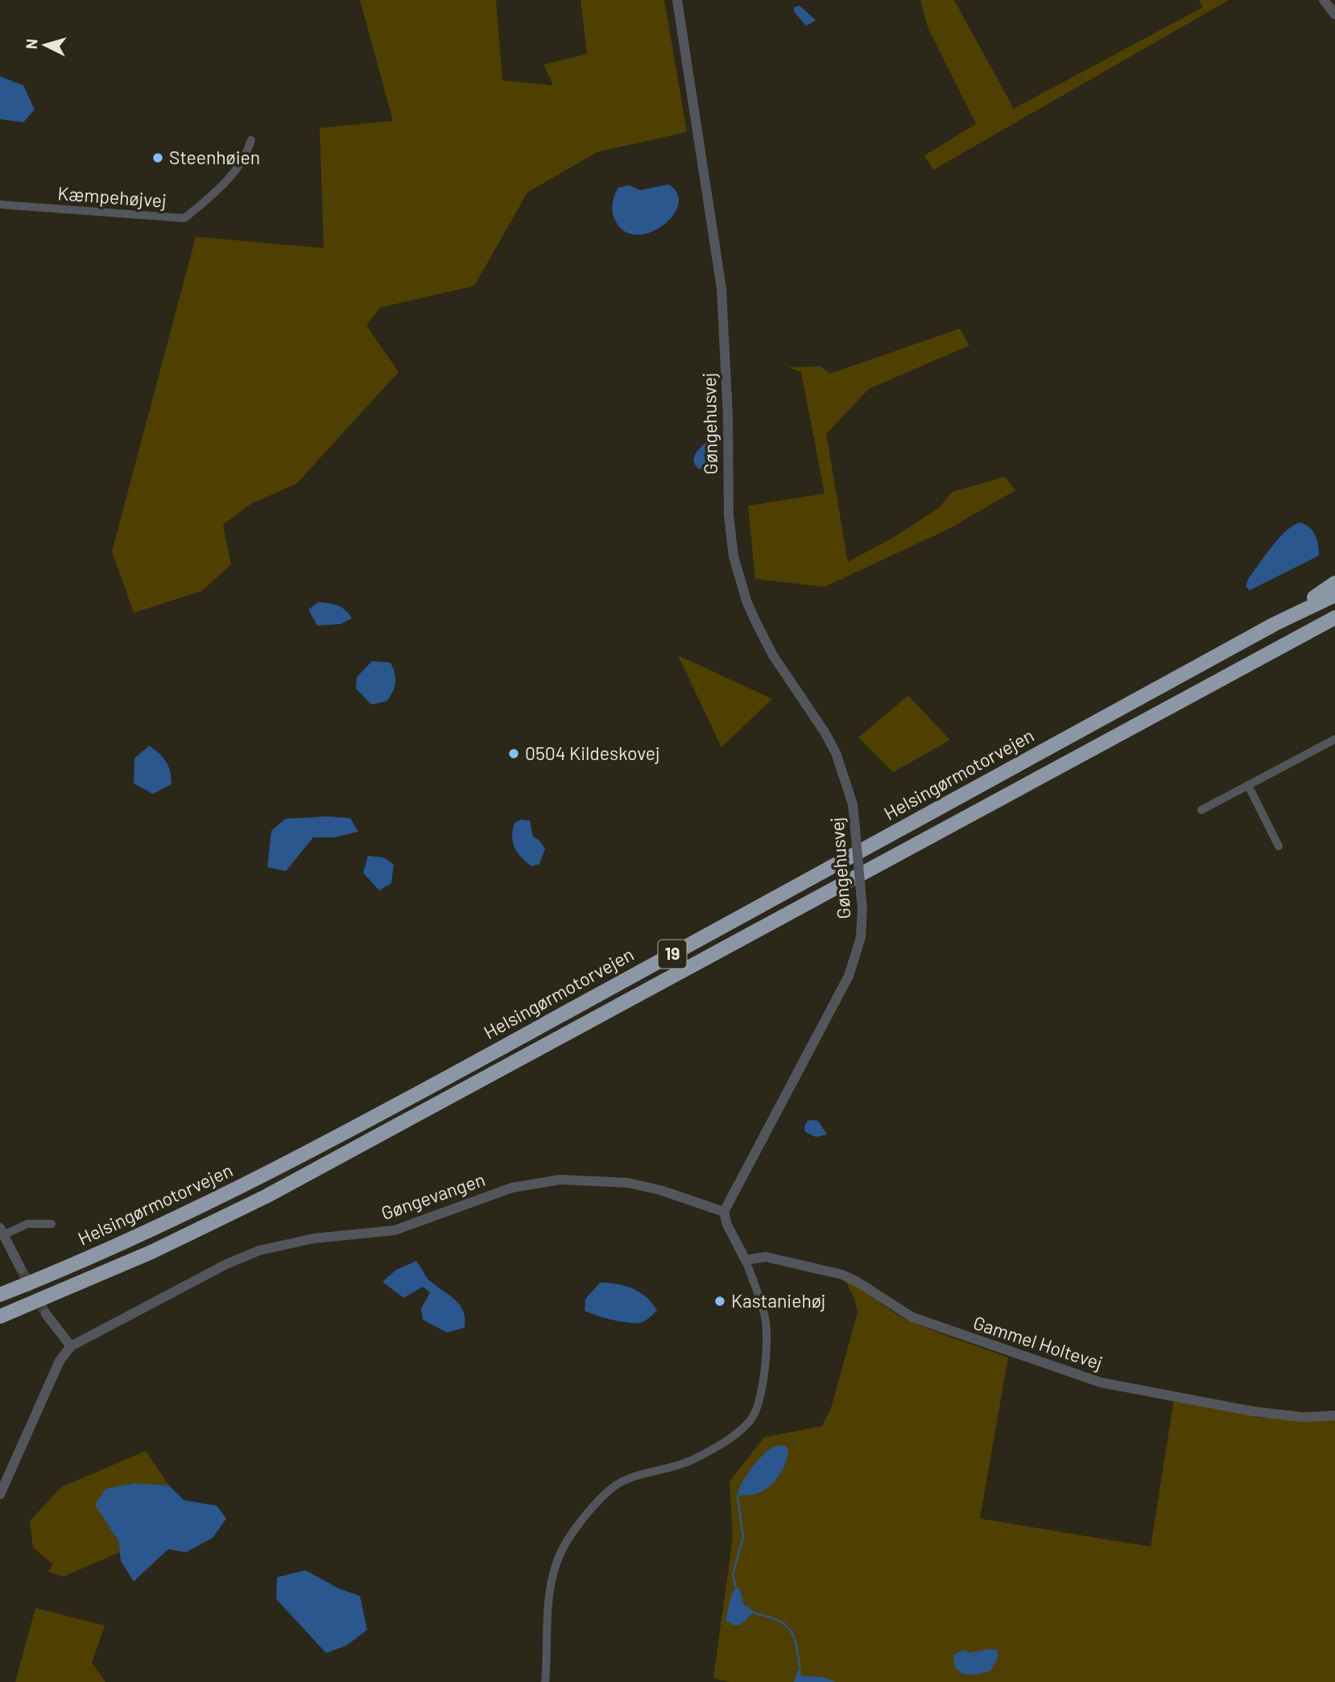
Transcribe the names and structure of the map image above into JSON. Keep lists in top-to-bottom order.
{
  "streets": {
    "highway": ["Helsingørmotorvejen", "19"],
    "street": [
      "Kæmpehøjvej",
      "Gøngehusvej",
      "Gøngevangen",
      "Gammel Holtevej"
    ]
  },
  "crossings": [
    ["Gøngehusvej", "Gøngevangen"]
  ],
  "places": ["Steenhøien", "0504 Kildeskovej", "Kastaniehøj"],
  "north": "left"
}
